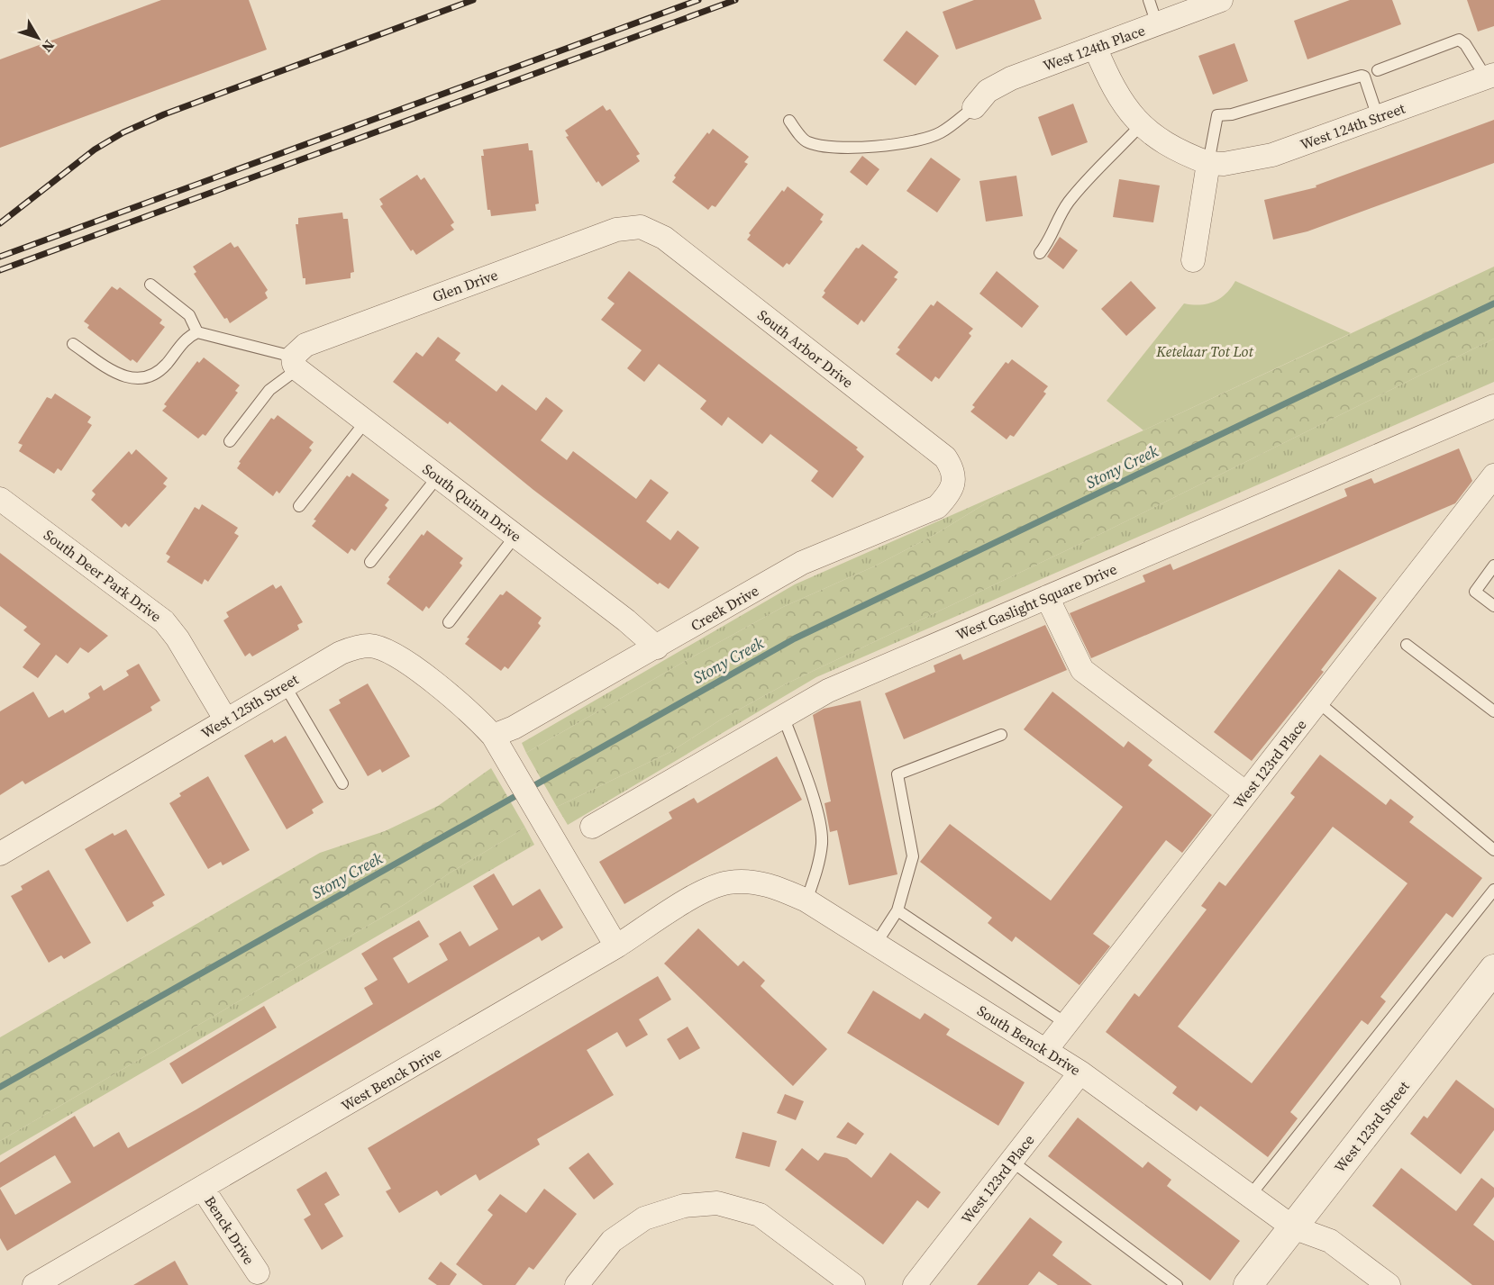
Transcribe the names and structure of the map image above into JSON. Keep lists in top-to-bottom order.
{
  "streets": {
    "street": [
      "West 124th Place",
      "West 124th Street",
      "Glen Drive",
      "South Arbor Drive",
      "South Quinn Drive",
      "South Deer Park Drive",
      "West Gaslight Square Drive",
      "Creek Drive",
      "West 125th Street",
      "West 123rd Place",
      "South Benck Drive",
      "West Benck Drive",
      "West 123rd Street",
      "Benck Drive"
    ]
  },
  "crossings": [
    ["Glen Drive", "South Arbor Drive"],
    ["Glen Drive", "South Quinn Drive"],
    ["South Arbor Drive", "Creek Drive"],
    ["South Quinn Drive", "Creek Drive"],
    ["South Deer Park Drive", "West 125th Street"],
    ["Creek Drive", "West 125th Street"],
    ["West 125th Street", "West Benck Drive"],
    ["West 123rd Place", "South Benck Drive"],
    ["South Benck Drive", "West Benck Drive"],
    ["South Benck Drive", "West 123rd Street"],
    ["West Benck Drive", "Benck Drive"]
  ],
  "water": ["Stony Creek"],
  "parks": ["Ketelaar Tot Lot"],
  "north": "bottom right"
}
